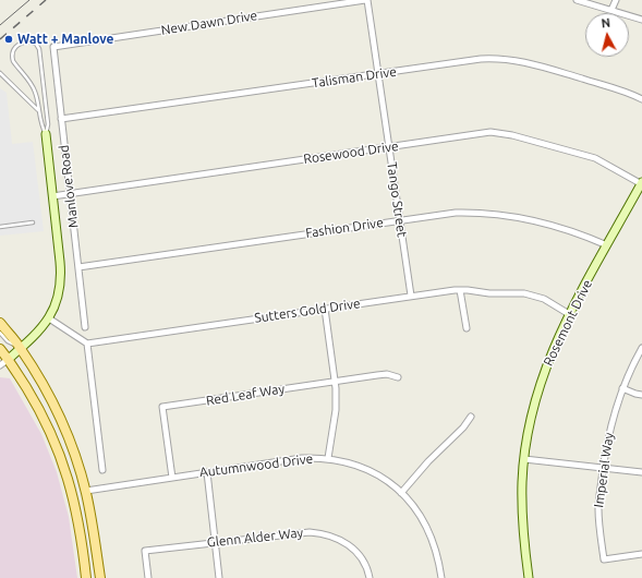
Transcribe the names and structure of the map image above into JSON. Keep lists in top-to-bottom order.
{
  "streets": {
    "street": [
      "New Dawn Drive",
      "Talisman Drive",
      "Rosewood Drive",
      "Manlove Road",
      "Tango Street",
      "Fashion Drive",
      "Sutters Gold Drive",
      "Rosemont Drive",
      "Red Leaf Way",
      "Autumnwood Drive",
      "Imperial Way",
      "Glenn Alder Way"
    ]
  },
  "crossings": [
    ["New Dawn Drive", "Manlove Road"],
    ["New Dawn Drive", "Tango Street"],
    ["Talisman Drive", "Manlove Road"],
    ["Talisman Drive", "Tango Street"],
    ["Rosewood Drive", "Manlove Road"],
    ["Rosewood Drive", "Tango Street"],
    ["Rosewood Drive", "Rosemont Drive"],
    ["Manlove Road", "Fashion Drive"],
    ["Tango Street", "Fashion Drive"],
    ["Tango Street", "Sutters Gold Drive"],
    ["Fashion Drive", "Rosemont Drive"],
    ["Sutters Gold Drive", "Rosemont Drive"],
    ["Red Leaf Way", "Autumnwood Drive"]
  ],
  "places": ["Watt + Manlove"],
  "north": "top"
}
